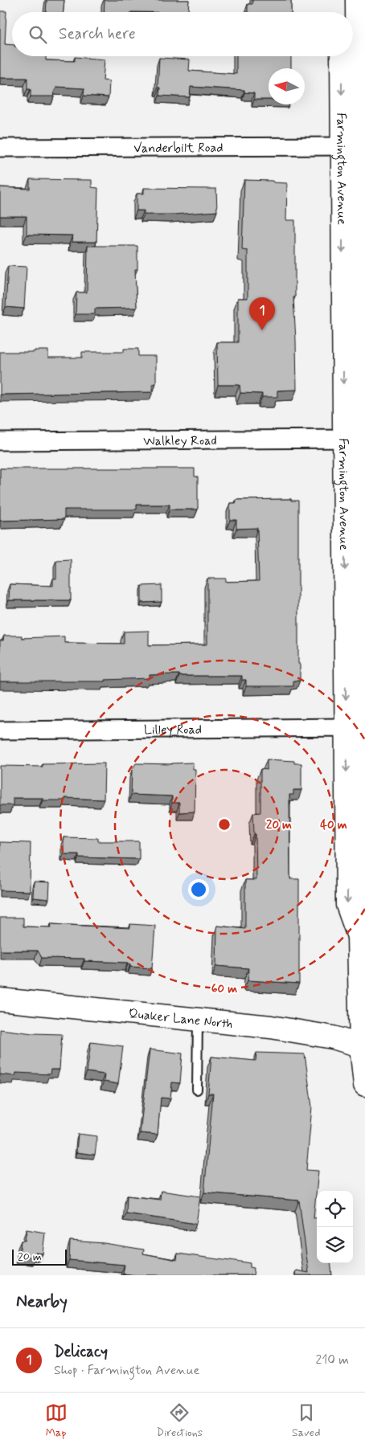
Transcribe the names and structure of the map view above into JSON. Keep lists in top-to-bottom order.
{
  "streets": {
    "main road": ["Farmington Avenue", "Quaker Lane North"],
    "street": ["Vanderbilt Road", "Walkley Road", "Lilley Road"]
  },
  "crossings": [
    ["Vanderbilt Road", "Farmington Avenue"],
    ["Farmington Avenue", "Walkley Road"],
    ["Farmington Avenue", "Lilley Road"],
    ["Farmington Avenue", "Quaker Lane North"]
  ],
  "scale_bar": "20 m",
  "north": "left",
  "page": {
    "search": "Search here",
    "pins": "1",
    "scale": "20 m",
    "heading": "Nearby",
    "list": [
      {
        "mark": "1",
        "name": "Delicacy",
        "note": "Shop · Farmington Avenue",
        "value": "210 m"
      }
    ],
    "nav": ["Map", "Directions", "Saved"]
  },
  "rings": ["20 m", "40 m", "60 m"]
}
